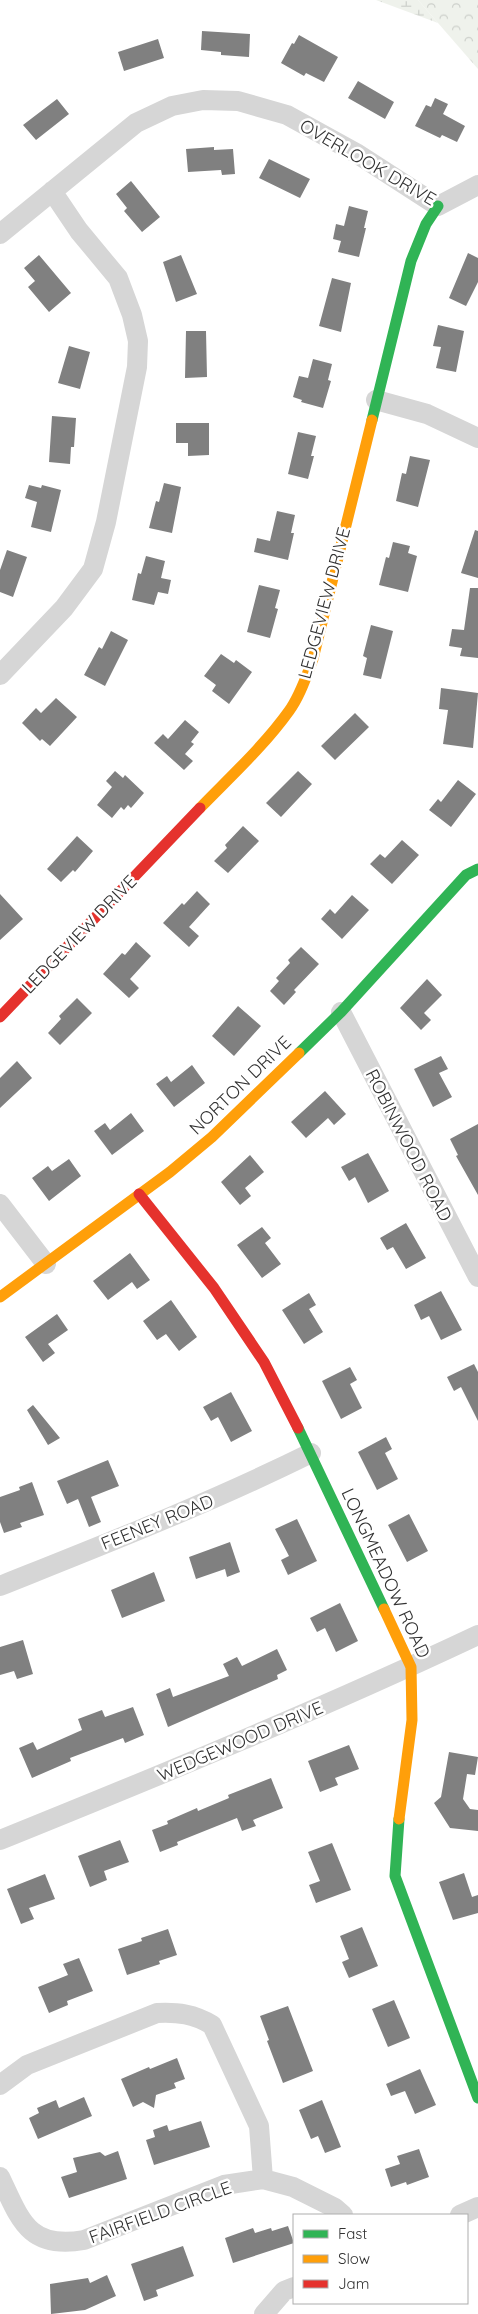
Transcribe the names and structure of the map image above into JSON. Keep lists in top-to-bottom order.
{
  "streets": {
    "street": [
      "OVERLOOK DRIVE",
      "LEDGEVIEW DRIVE",
      "NORTON DRIVE",
      "ROBINWOOD ROAD",
      "FEENEY ROAD",
      "LONGMEADOW ROAD",
      "WEDGEWOOD DRIVE",
      "FAIRFIELD CIRCLE"
    ]
  },
  "crossings": [
    ["OVERLOOK DRIVE", "LEDGEVIEW DRIVE"],
    ["NORTON DRIVE", "ROBINWOOD ROAD"],
    ["NORTON DRIVE", "LONGMEADOW ROAD"],
    ["FEENEY ROAD", "LONGMEADOW ROAD"],
    ["LONGMEADOW ROAD", "WEDGEWOOD DRIVE"]
  ],
  "legend": ["Fast", "Slow", "Jam"]
}
